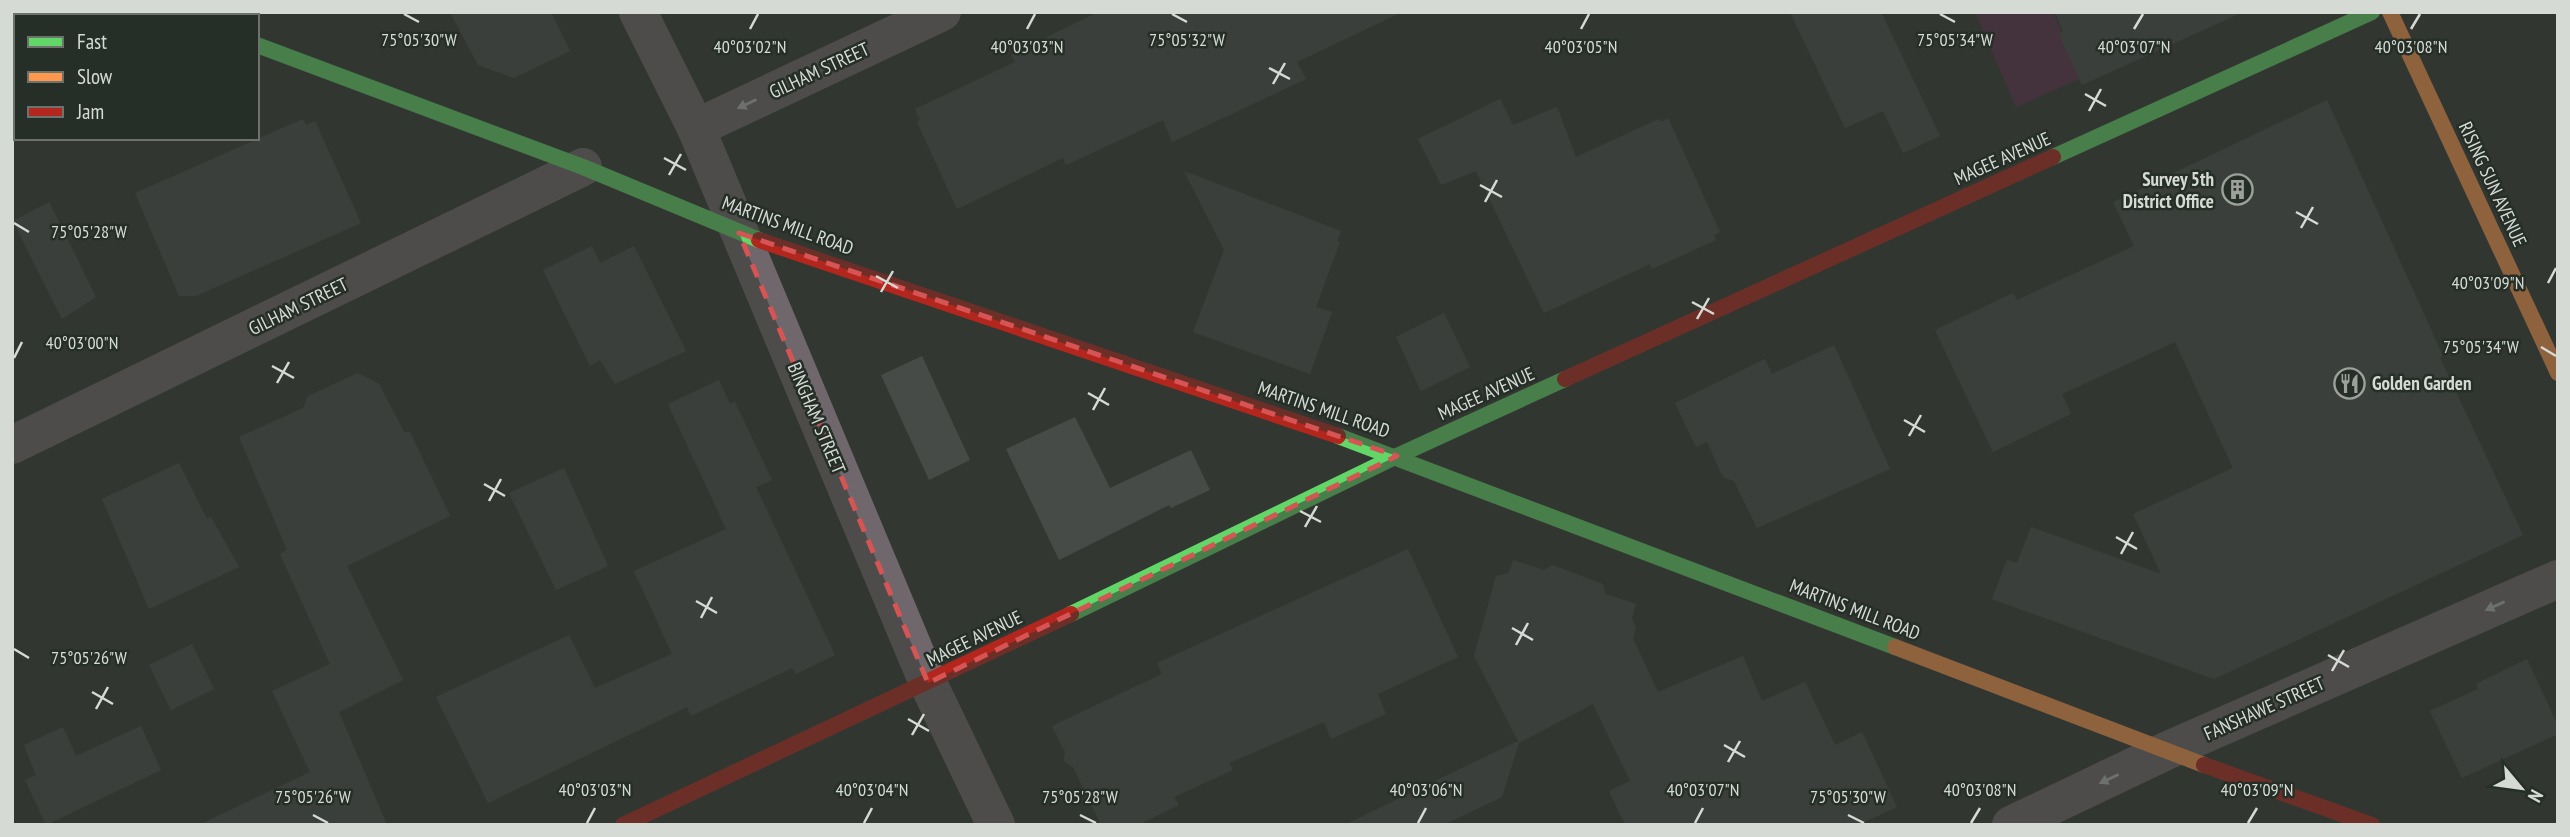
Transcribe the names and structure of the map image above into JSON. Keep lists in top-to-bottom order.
{
  "streets": {
    "street": [
      "GILHAM STREET",
      "MAGEE AVENUE",
      "RISING SUN AVENUE",
      "MARTINS MILL ROAD",
      "BINGHAM STREET",
      "FANSHAWE STREET"
    ]
  },
  "crossings": [
    ["GILHAM STREET", "MARTINS MILL ROAD"],
    ["GILHAM STREET", "BINGHAM STREET"],
    ["MAGEE AVENUE", "MARTINS MILL ROAD"],
    ["MAGEE AVENUE", "BINGHAM STREET"],
    ["MARTINS MILL ROAD", "BINGHAM STREET"],
    ["MARTINS MILL ROAD", "FANSHAWE STREET"]
  ],
  "one_way": ["FANSHAWE STREET"],
  "places": {
    "building": ["Survey 5th District Office"],
    "restaurant": ["Golden Garden"]
  },
  "legend": ["Fast", "Slow", "Jam"],
  "north": "bottom right",
  "coordinates": [
    "75°05'30\"W",
    "75°05'32\"W",
    "75°05'34\"W",
    "40°03'02\"N",
    "40°03'03\"N",
    "40°03'05\"N",
    "40°03'07\"N",
    "40°03'08\"N",
    "75°05'28\"W",
    "40°03'09\"N",
    "40°03'00\"N",
    "75°05'26\"W",
    "40°03'04\"N",
    "40°03'06\"N"
  ]
}
